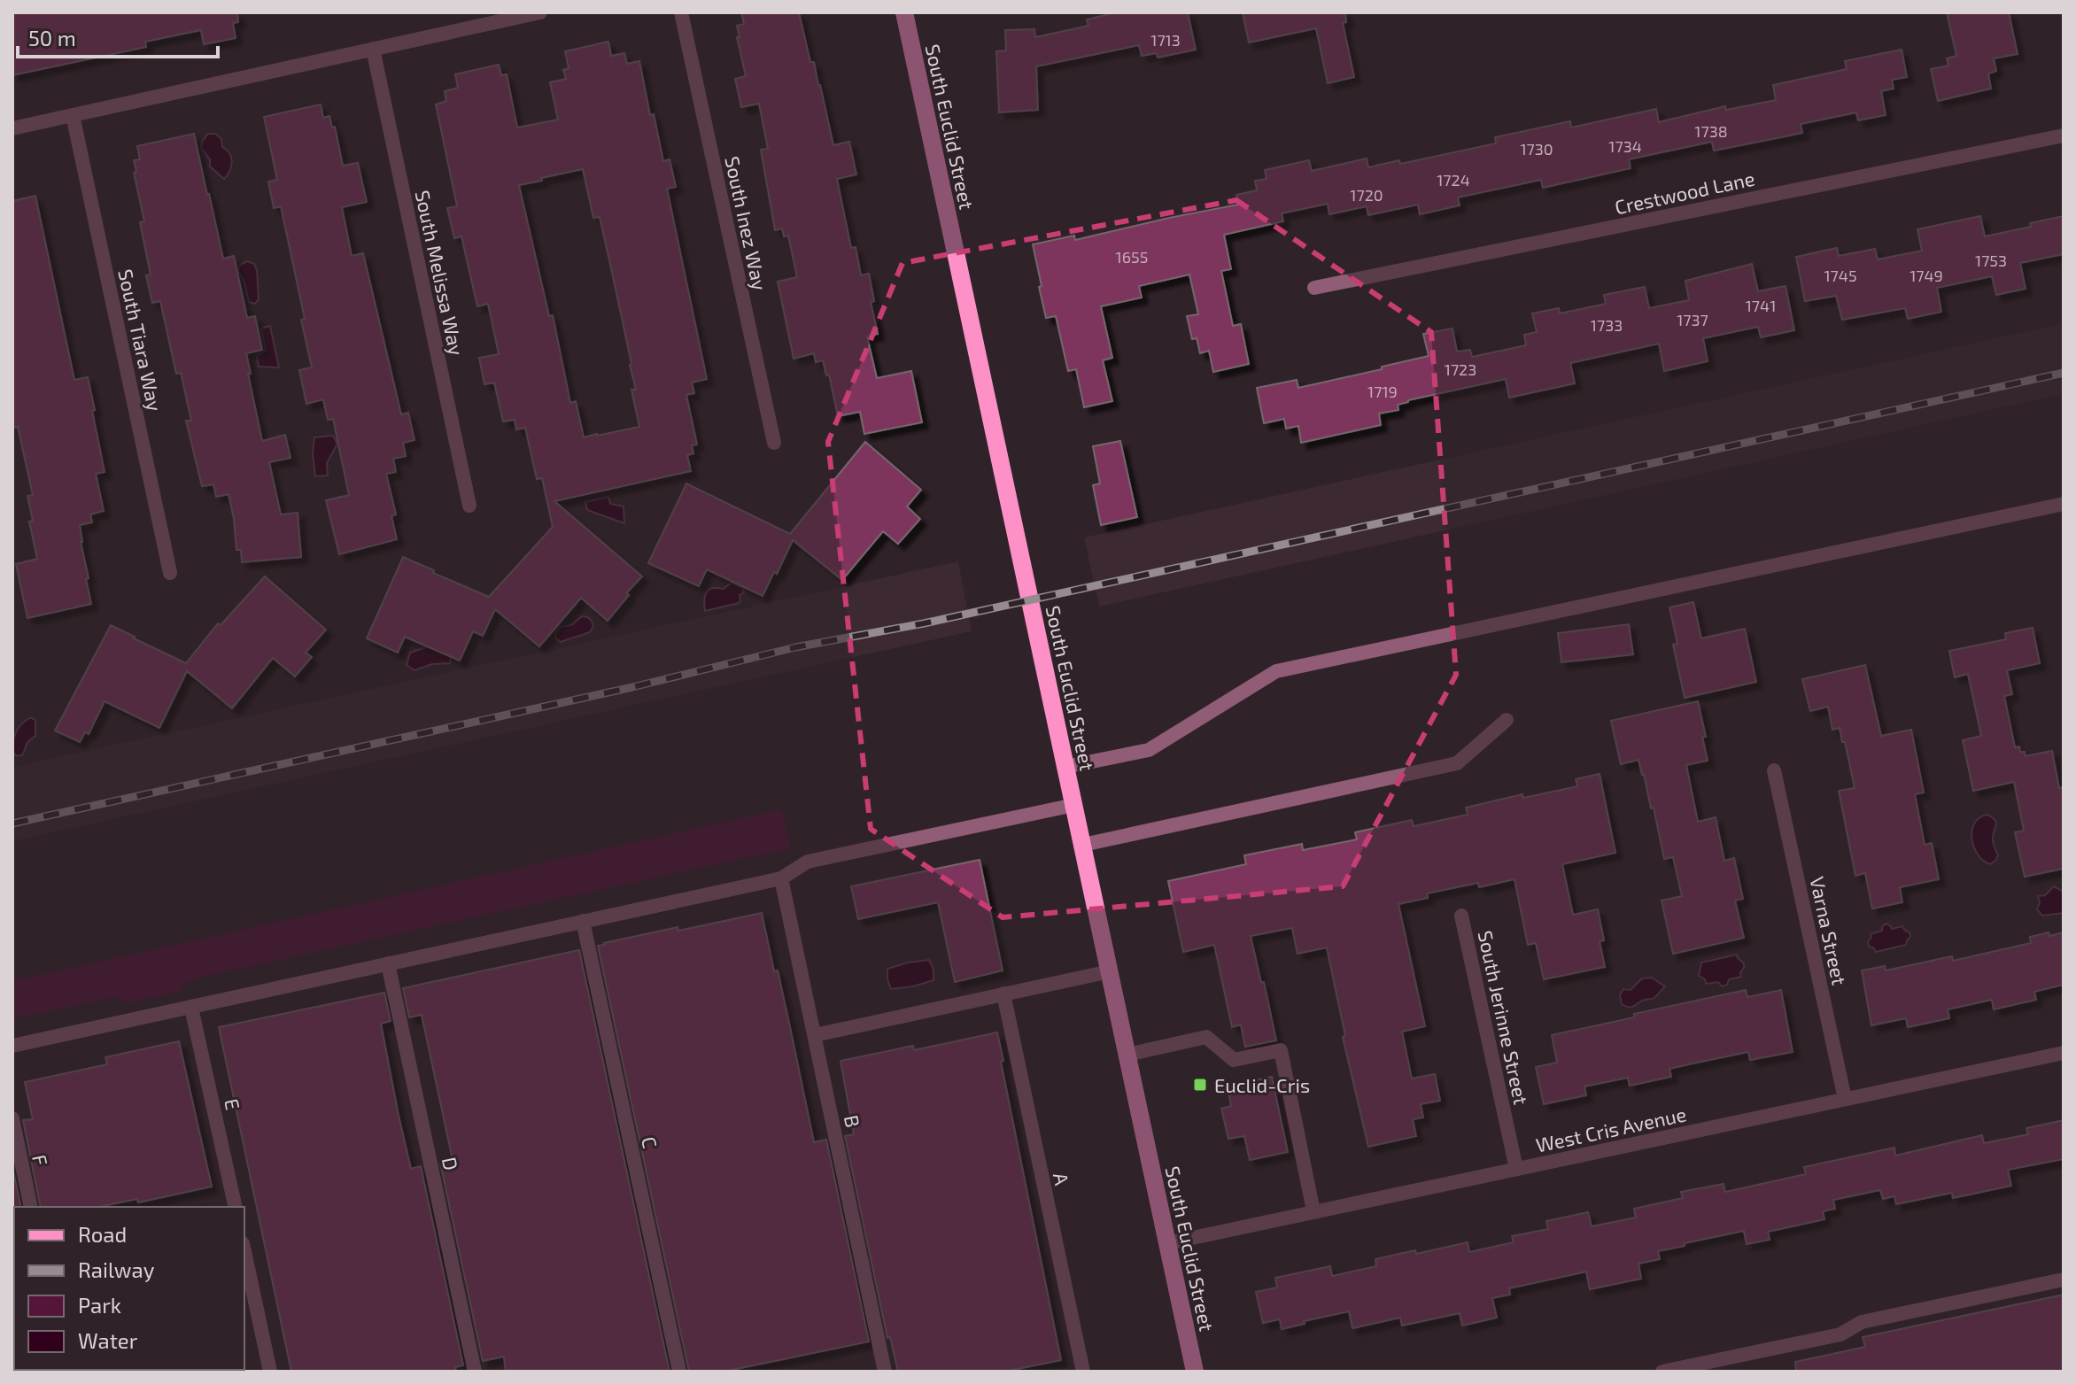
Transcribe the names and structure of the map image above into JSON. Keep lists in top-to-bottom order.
{
  "streets": {
    "main road": ["South Euclid Street"],
    "street": [
      "Crestwood Lane",
      "South Inez Way",
      "South Melissa Way",
      "South Tiara Way",
      "Varna Street",
      "South Jerinne Street",
      "E",
      "B",
      "West Cris Avenue",
      "C",
      "F",
      "D",
      "A"
    ]
  },
  "crossings": [
    ["South Euclid Street", "West Cris Avenue"],
    ["Varna Street", "West Cris Avenue"],
    ["South Jerinne Street", "West Cris Avenue"]
  ],
  "places": {
    "transit": ["Euclid-Cris"]
  },
  "house_numbers": [
    "1713",
    "1738",
    "1734",
    "1730",
    "1724",
    "1720",
    "1655",
    "1753",
    "1745",
    "1749",
    "1741",
    "1737",
    "1733",
    "1723",
    "1719"
  ],
  "legend": [
    "Road",
    "Railway",
    "Park",
    "Water"
  ],
  "scale_bar": "50 m"
}
